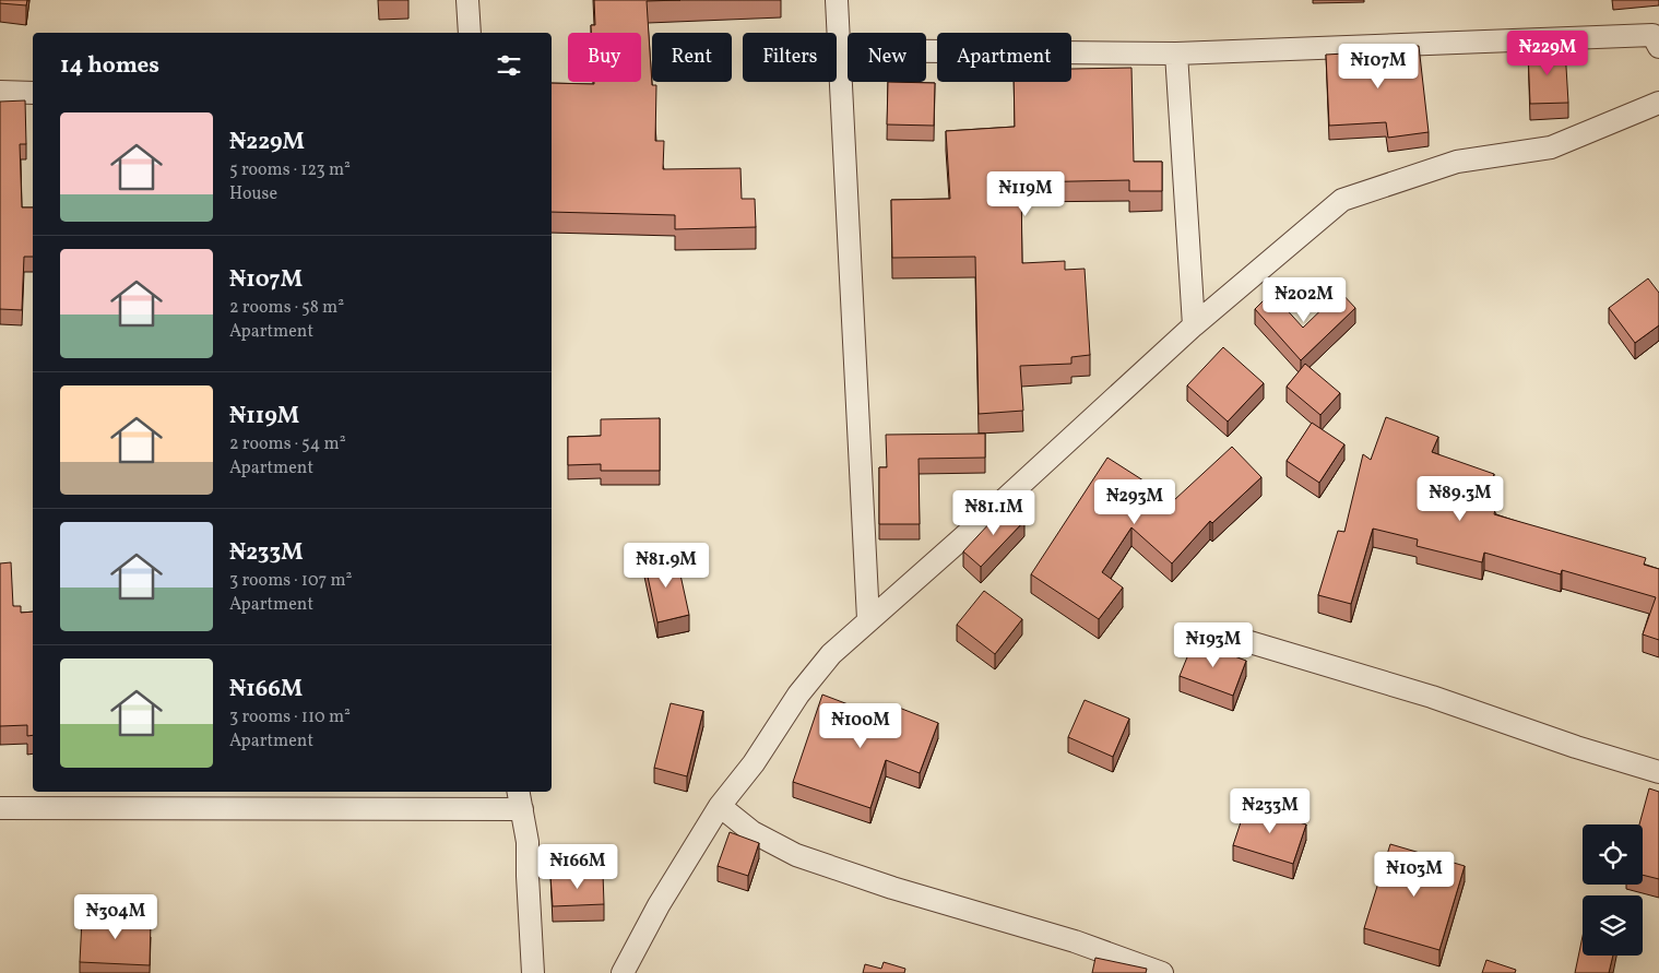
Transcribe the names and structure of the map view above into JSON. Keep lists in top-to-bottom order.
{
  "page": {
    "price": [
      "₦229M",
      "₦107M",
      "₦119M",
      "₦202M",
      "₦89.3M",
      "₦293M",
      "₦81.1M",
      "₦81.9M",
      "₦193M",
      "₦100M",
      "₦233M",
      "₦166M",
      "₦103M",
      "₦304M"
    ],
    "chip": [
      "Buy",
      "Rent",
      "Filters",
      "New",
      "Apartment"
    ],
    "heading": "14 homes",
    "list": [
      {
        "name": "₦229M",
        "note": "5 rooms · 123 m² · House"
      },
      {
        "name": "₦107M",
        "note": "2 rooms · 58 m² · Apartment"
      },
      {
        "name": "₦119M",
        "note": "2 rooms · 54 m² · Apartment"
      },
      {
        "name": "₦233M",
        "note": "3 rooms · 107 m² · Apartment"
      },
      {
        "name": "₦166M",
        "note": "3 rooms · 110 m² · Apartment"
      }
    ]
  }
}
